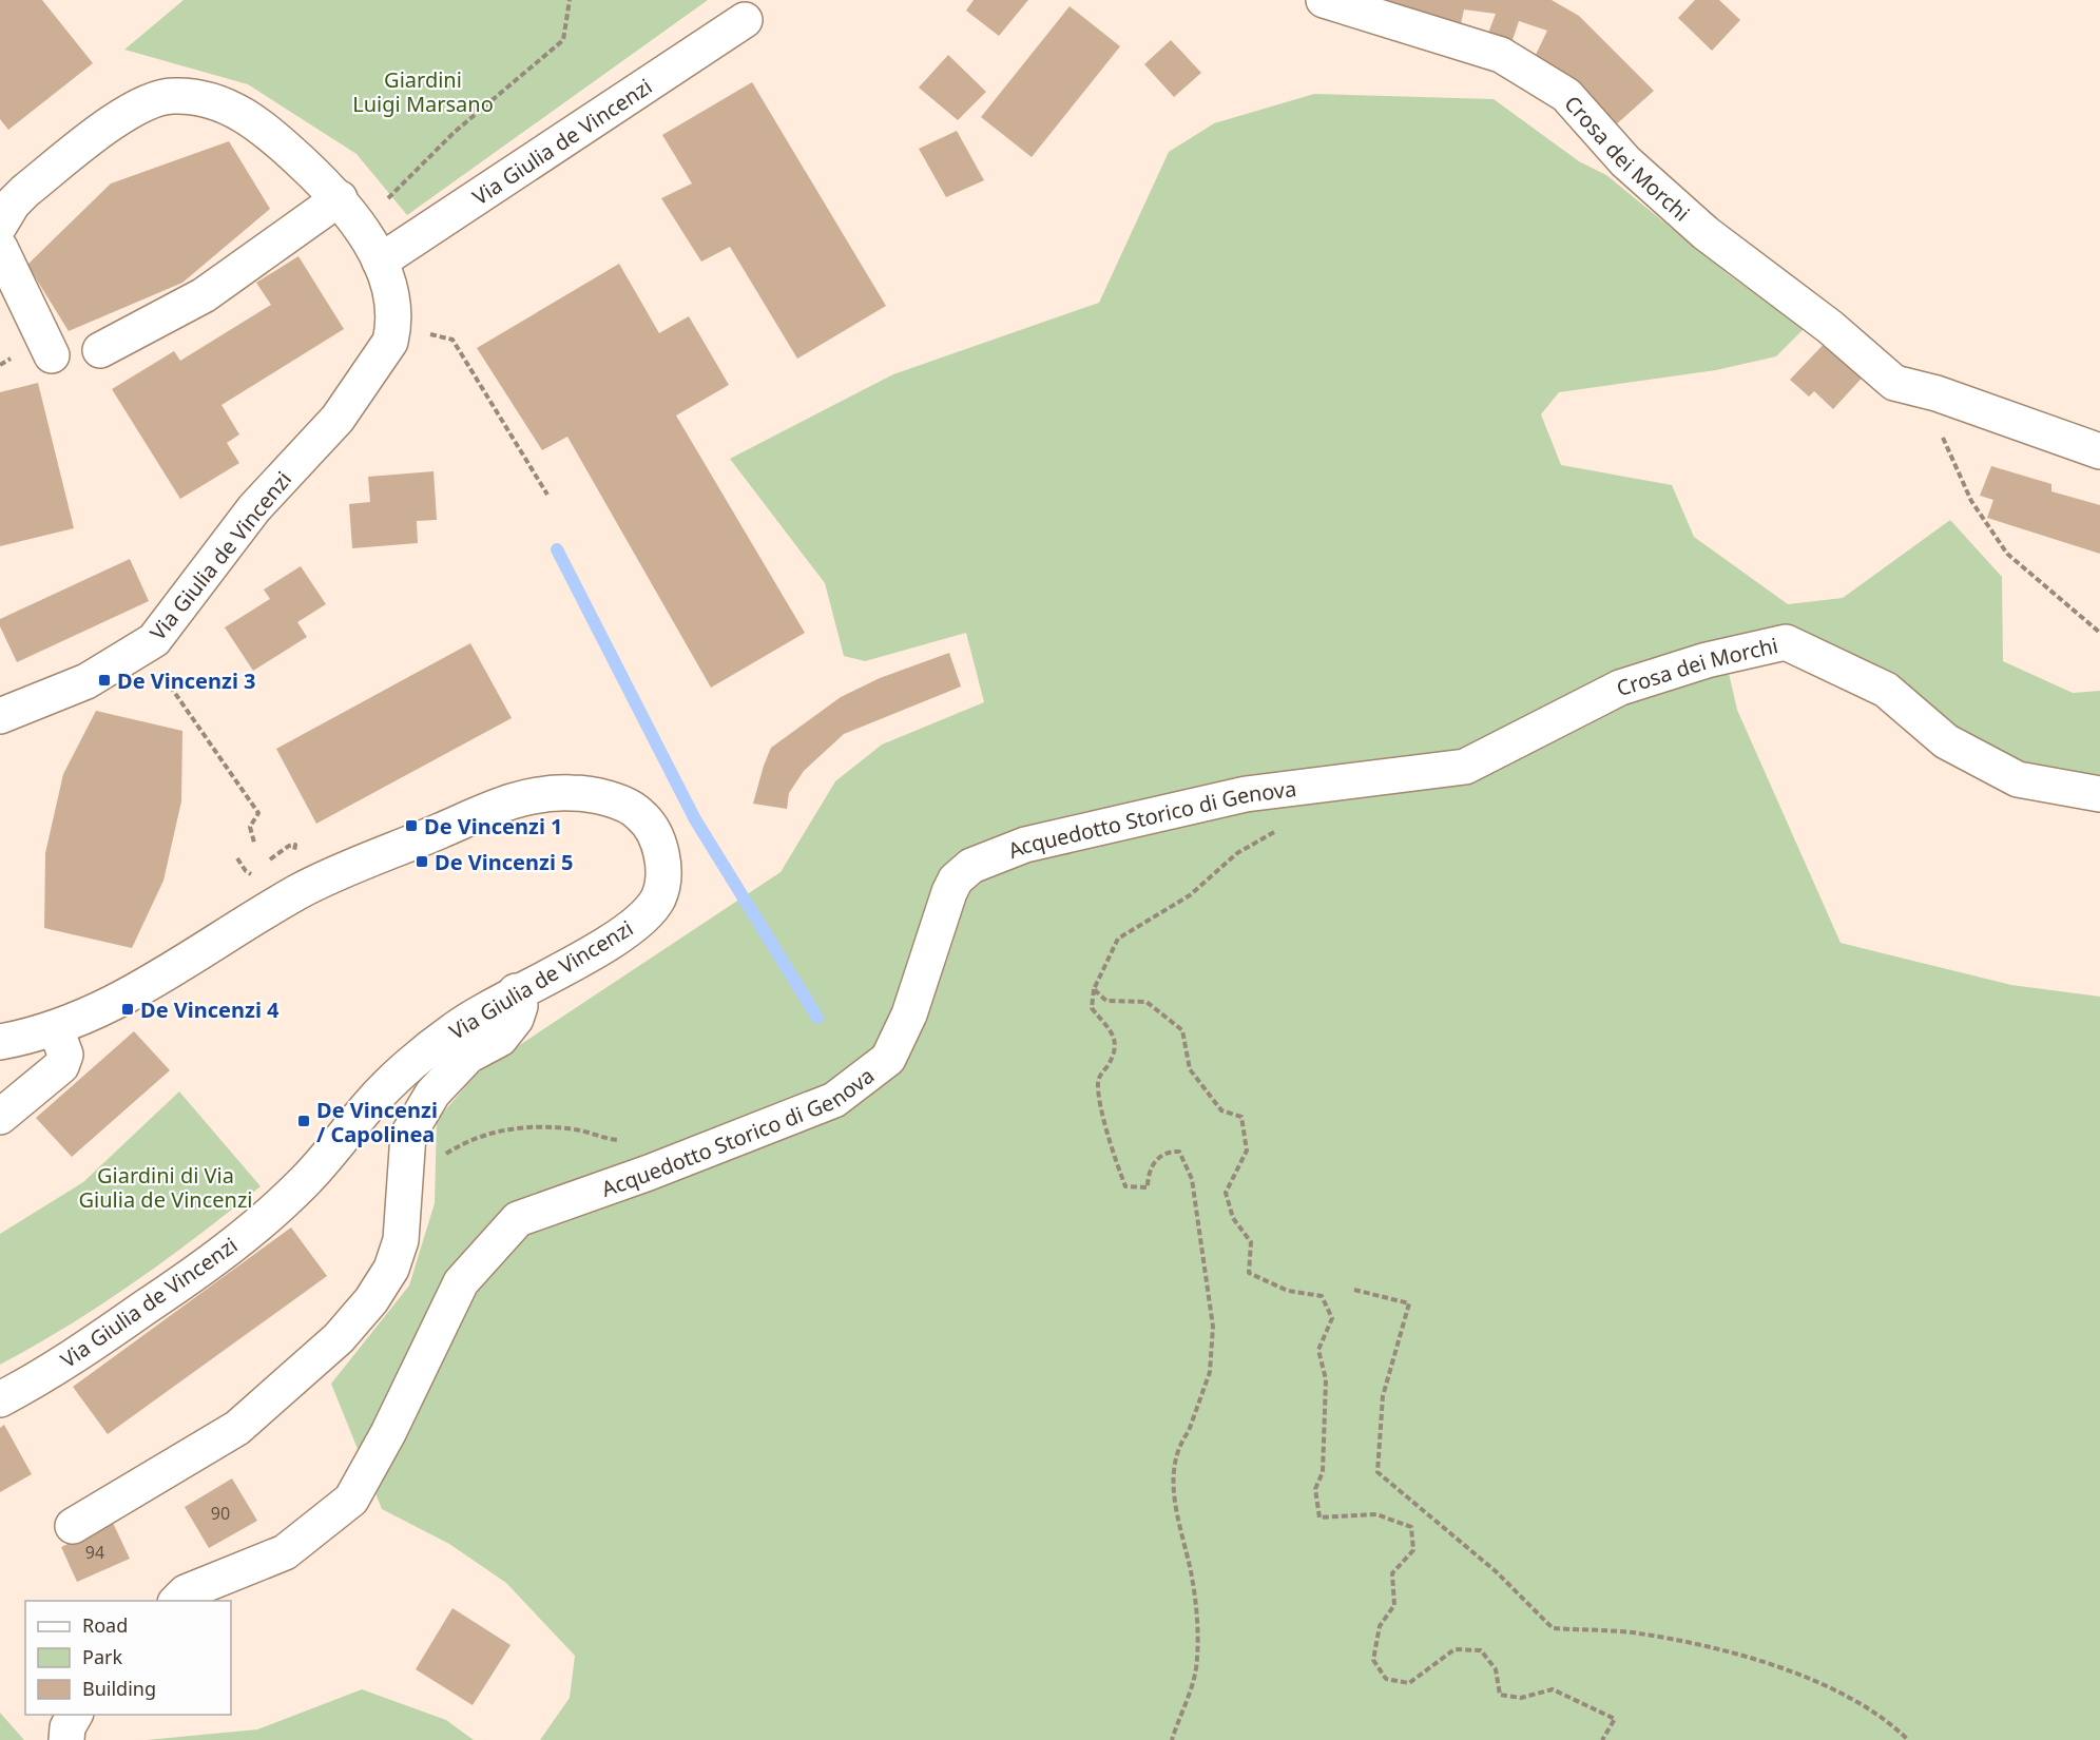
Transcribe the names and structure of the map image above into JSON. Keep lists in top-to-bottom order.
{
  "streets": {
    "street": ["Via Giulia de Vincenzi", "Crosa dei Morchi", "Acquedotto Storico di Genova"]
  },
  "crossings": [
    ["Crosa dei Morchi", "Acquedotto Storico di Genova"]
  ],
  "parks": ["Giardini Luigi Marsano", "Giardini di Via Giulia de Vincenzi"],
  "places": {
    "transit": [
      "De Vincenzi 3",
      "De Vincenzi 1",
      "De Vincenzi 5",
      "De Vincenzi 4",
      "De Vincenzi / Capolinea"
    ]
  },
  "house_numbers": ["90", "94"],
  "legend": ["Road", "Park", "Building"]
}
